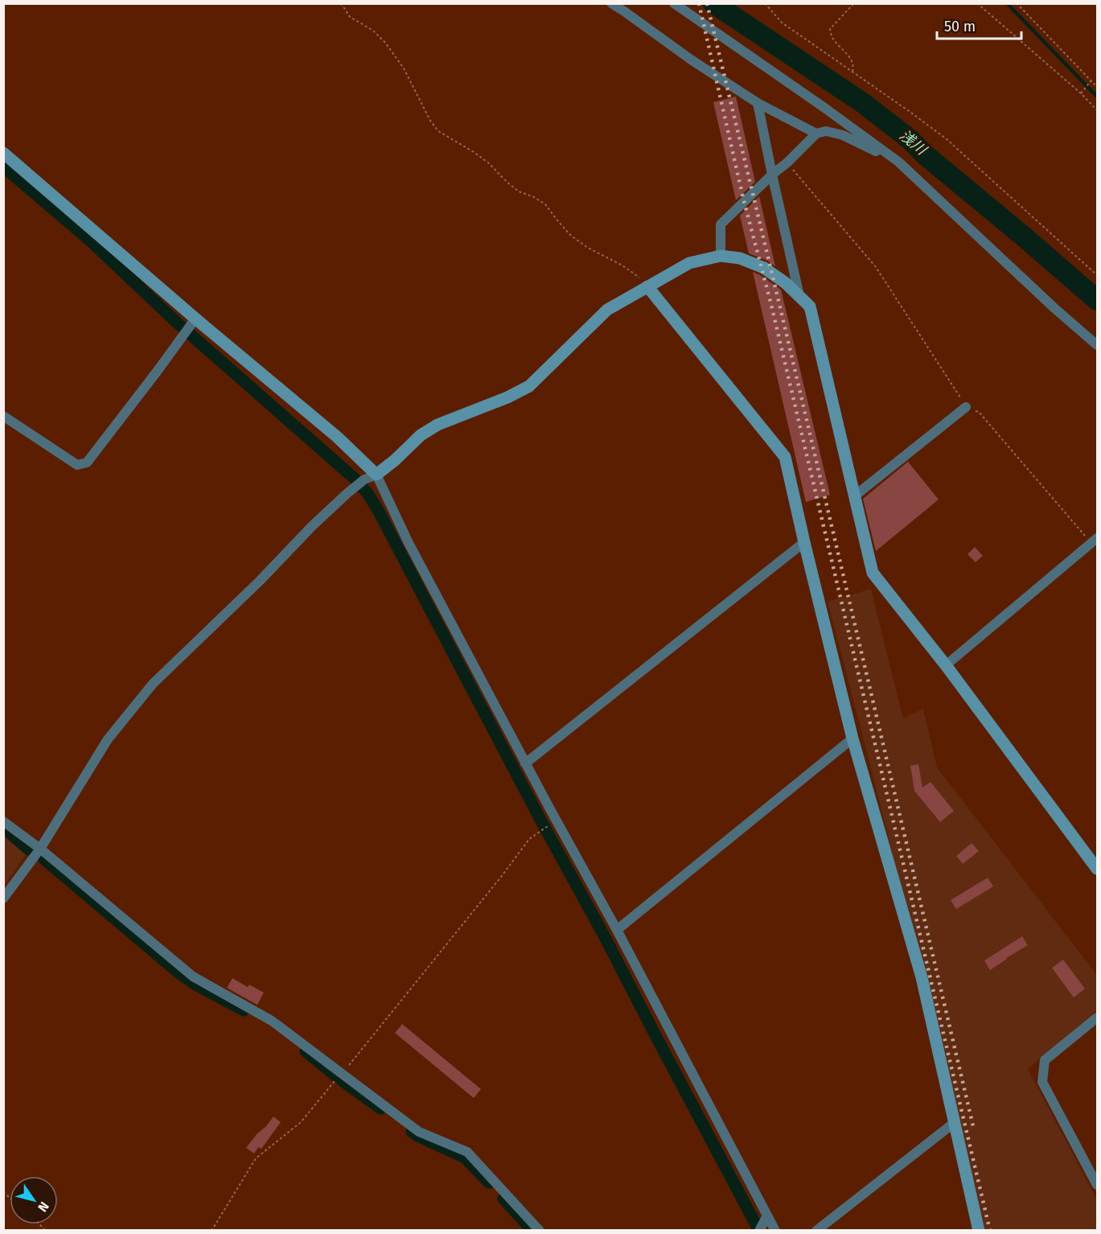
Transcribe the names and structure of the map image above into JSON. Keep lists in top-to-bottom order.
{
  "water": ["浅川"],
  "scale_bar": "50 m",
  "north": "bottom right"
}
